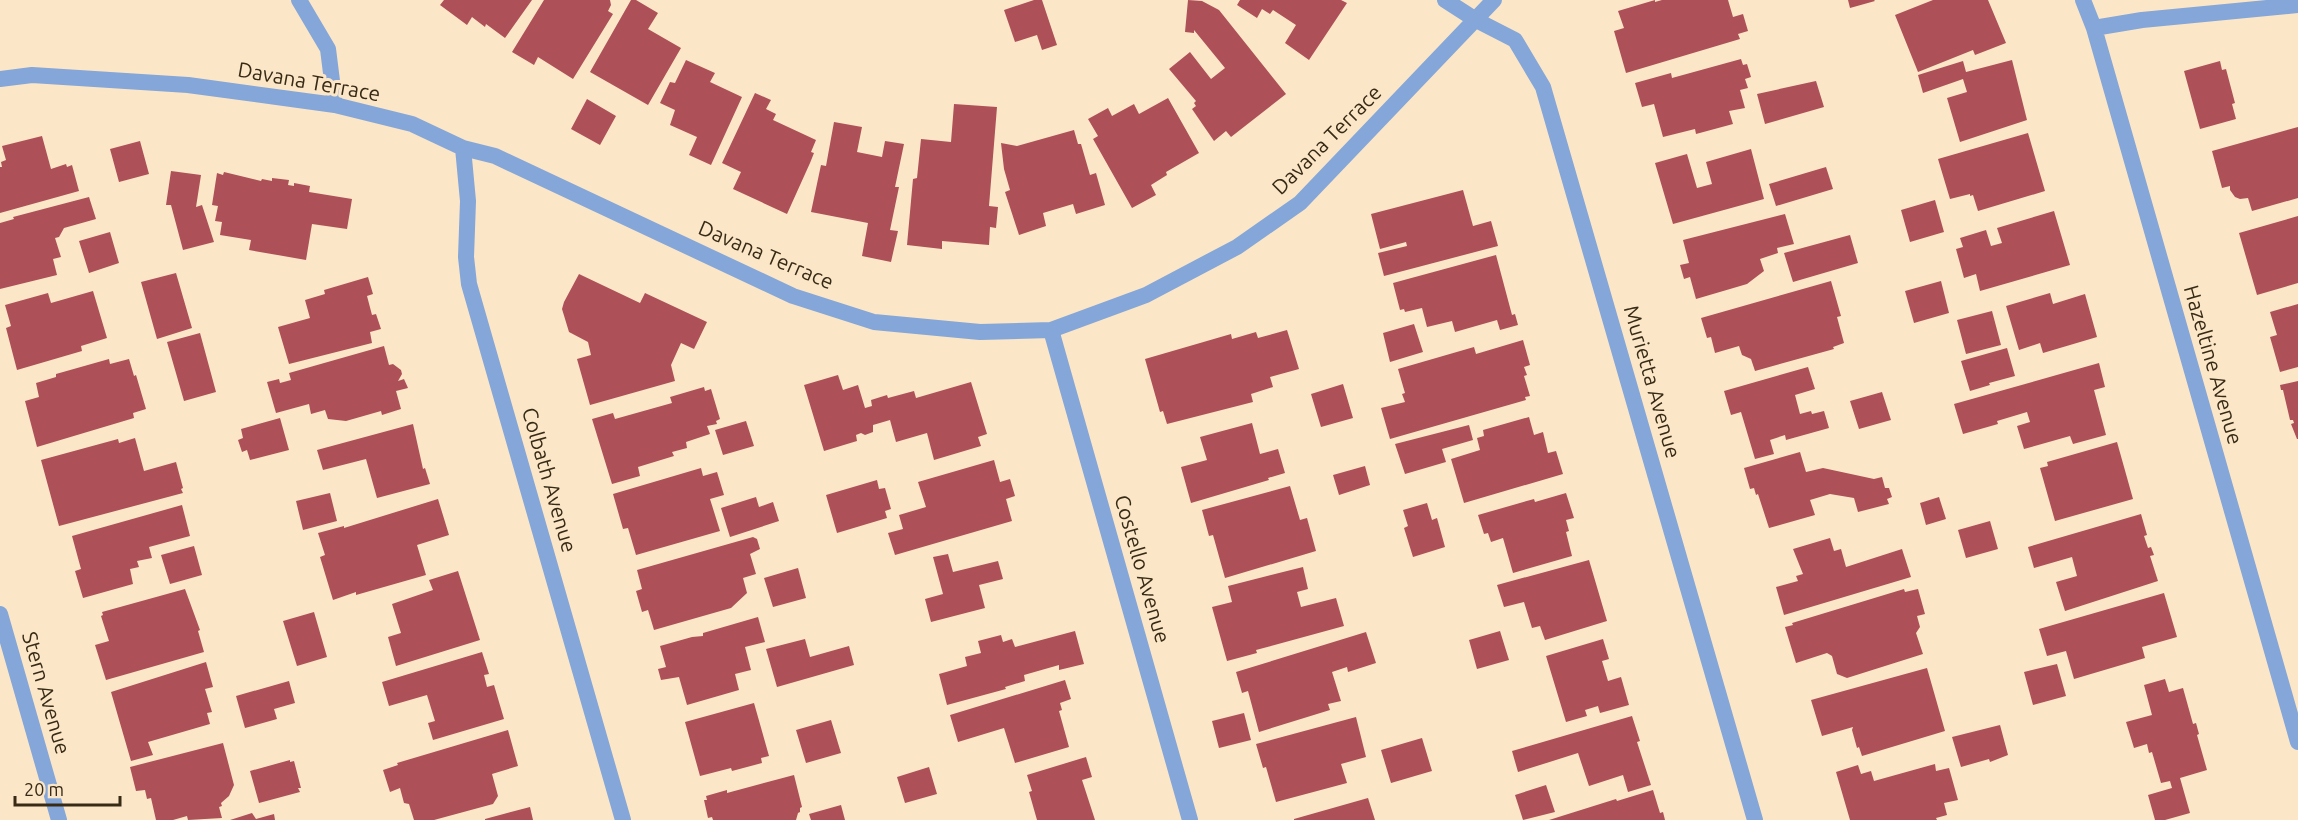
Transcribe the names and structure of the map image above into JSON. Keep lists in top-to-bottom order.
{
  "streets": {
    "street": [
      "Davana Terrace",
      "Hazeltine Avenue",
      "Murietta Avenue",
      "Colbath Avenue",
      "Costello Avenue",
      "Stern Avenue"
    ]
  },
  "crossings": [
    ["Davana Terrace", "Murietta Avenue"],
    ["Davana Terrace", "Colbath Avenue"],
    ["Davana Terrace", "Costello Avenue"]
  ],
  "scale_bar": "20 m"
}
